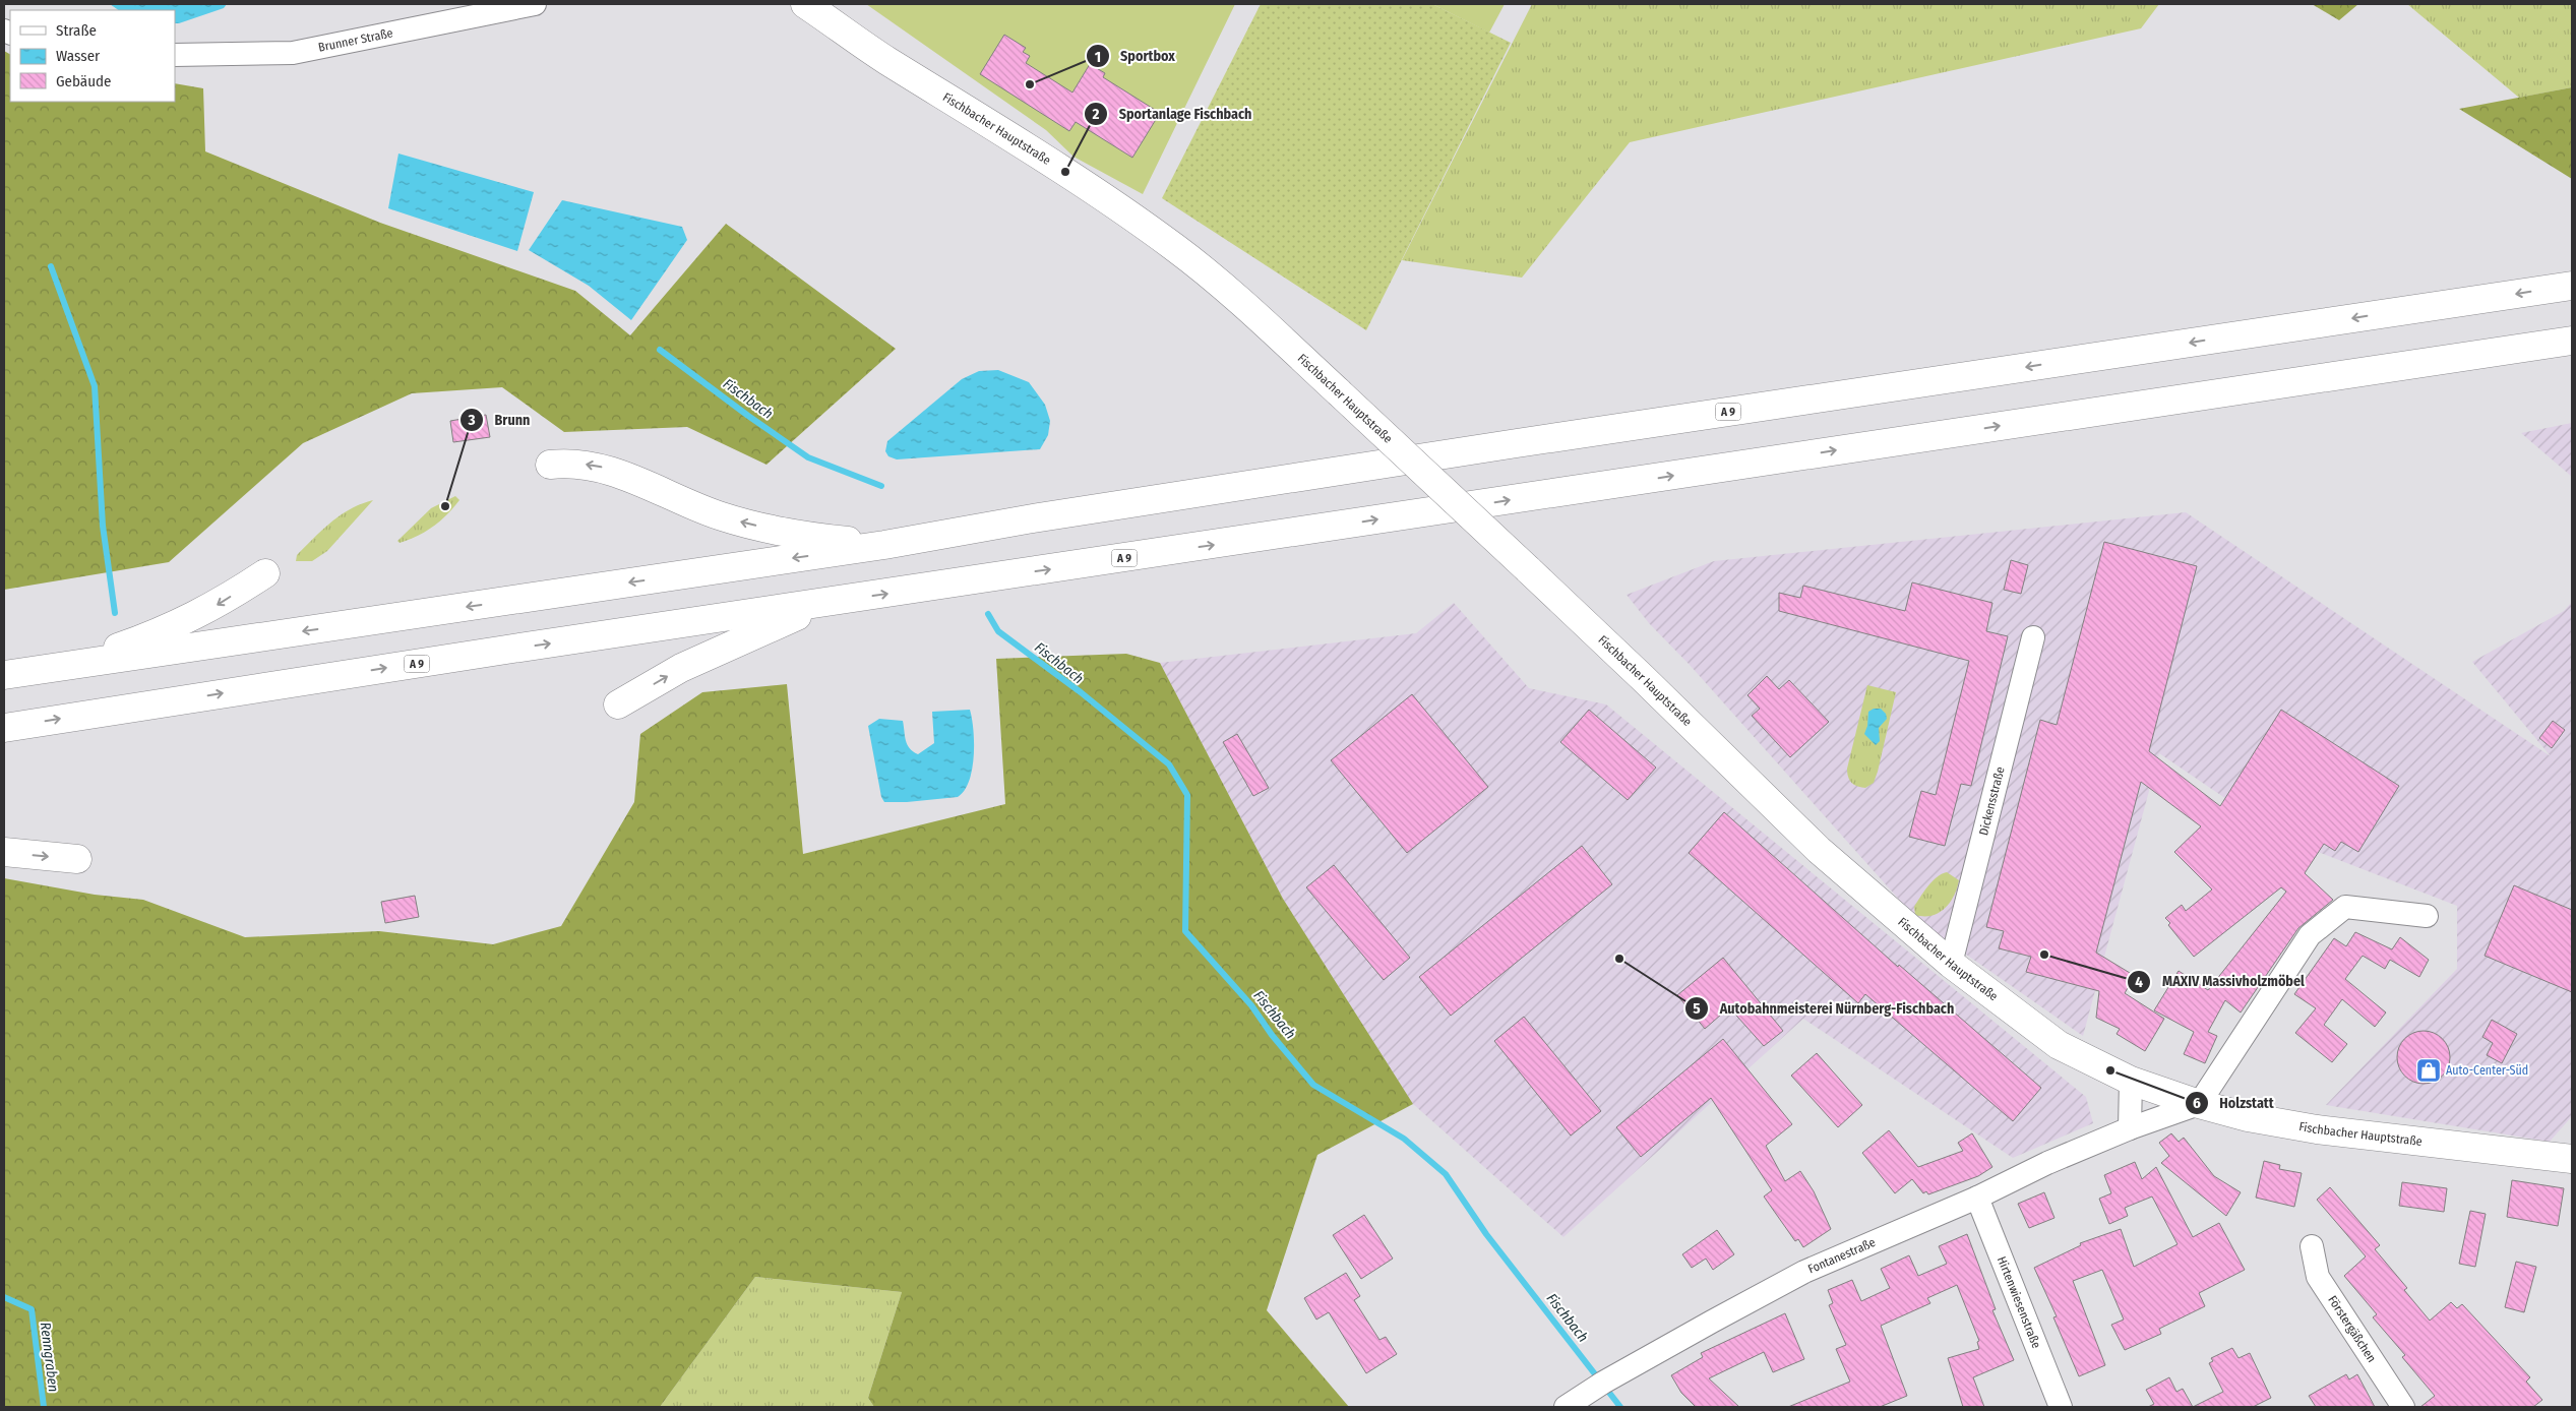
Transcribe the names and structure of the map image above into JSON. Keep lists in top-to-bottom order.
{
  "streets": {
    "main road": ["Fischbacher Hauptstraße", "A 9"],
    "street": [
      "Brunner Straße",
      "Dickensstraße",
      "Fontanestraße",
      "Hirtenwiesenstraße",
      "Förstergäßchen"
    ]
  },
  "crossings": [
    ["Fischbacher Hauptstraße", "Dickensstraße"],
    ["Fischbacher Hauptstraße", "Fontanestraße"],
    ["Fontanestraße", "Hirtenwiesenstraße"]
  ],
  "water": ["Fischbach", "Renngraben"],
  "places": {
    "other": [
      "Sportbox",
      "Sportanlage Fischbach",
      "Brunn",
      "MAXIV Massivholzmöbel",
      "Autobahnmeisterei Nürnberg-Fischbach",
      "Holzstatt"
    ],
    "shop": ["Auto-Center-Süd"]
  },
  "legend": ["Straße", "Wasser", "Gebäude"]
}
